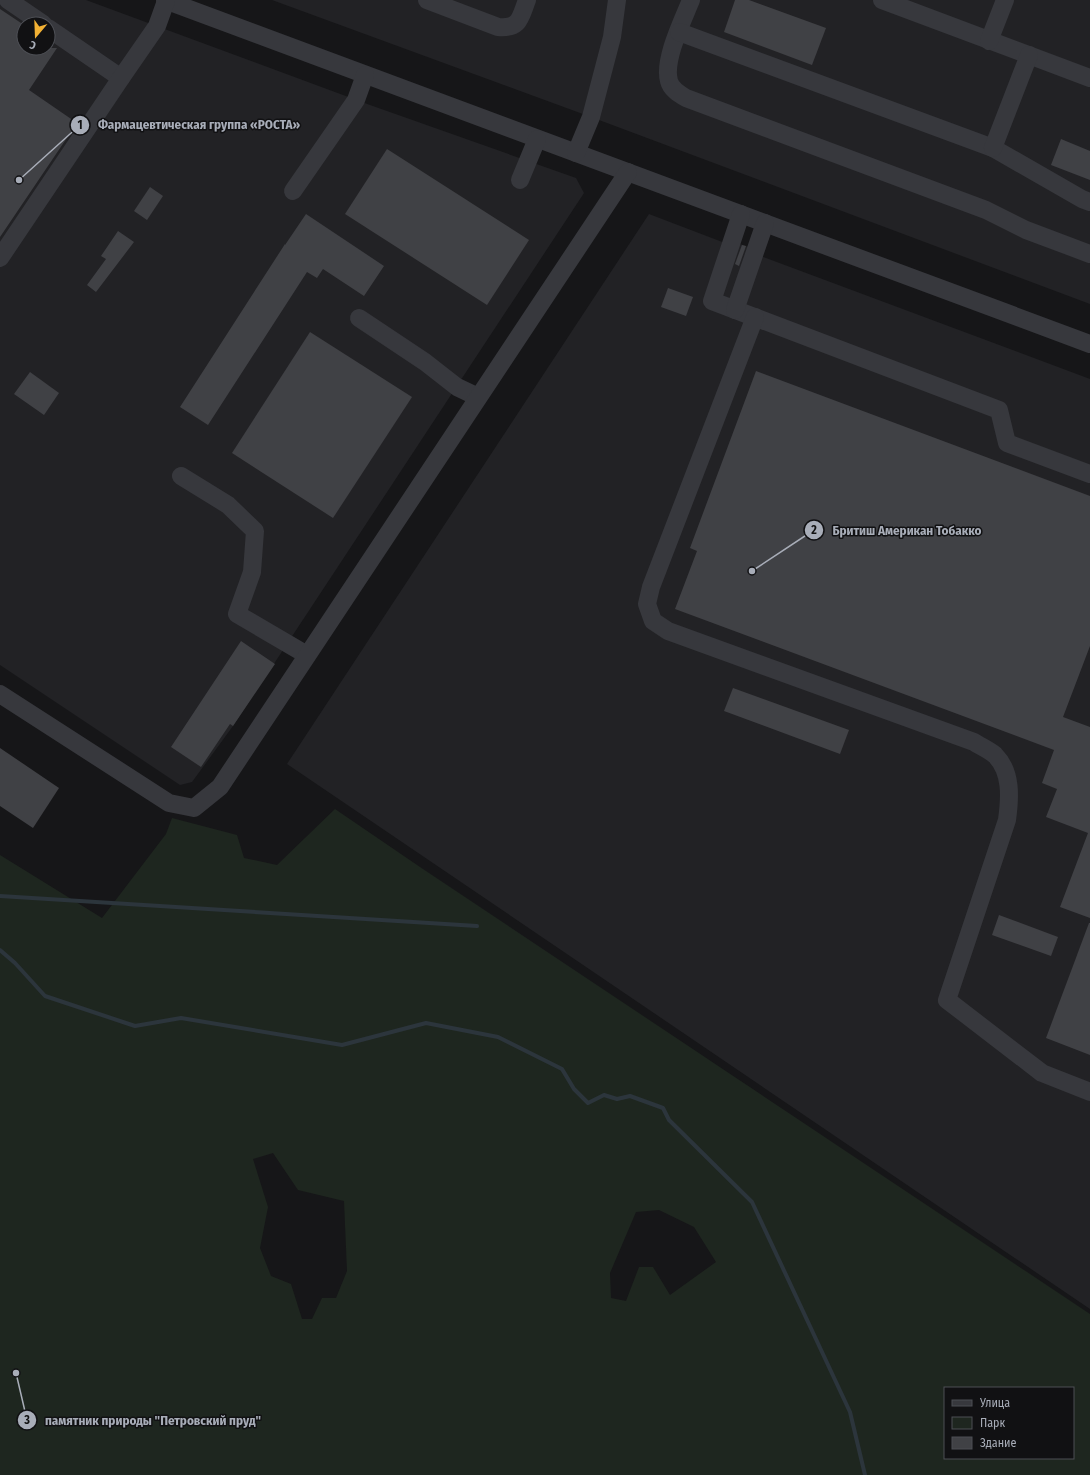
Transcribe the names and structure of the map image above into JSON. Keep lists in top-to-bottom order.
{
  "places": ["Фармацевтическая группа «РОСТА»", "Бритиш Американ Тобакко", "памятник природы \"Петровский пруд\""],
  "legend": ["Улица", "Парк", "Здание"],
  "north": "bottom"
}
